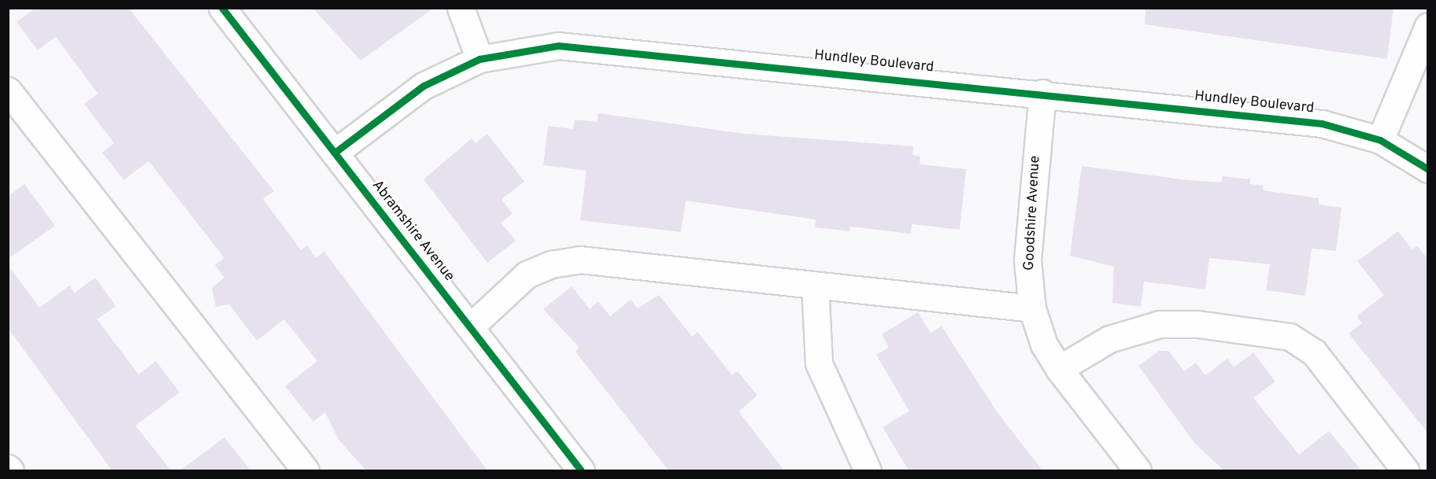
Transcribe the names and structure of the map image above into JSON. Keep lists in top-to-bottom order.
{
  "streets": {
    "street": ["Hundley Boulevard", "Goodshire Avenue", "Abramshire Avenue"]
  },
  "crossings": [
    ["Hundley Boulevard", "Goodshire Avenue"],
    ["Hundley Boulevard", "Abramshire Avenue"]
  ]
}
